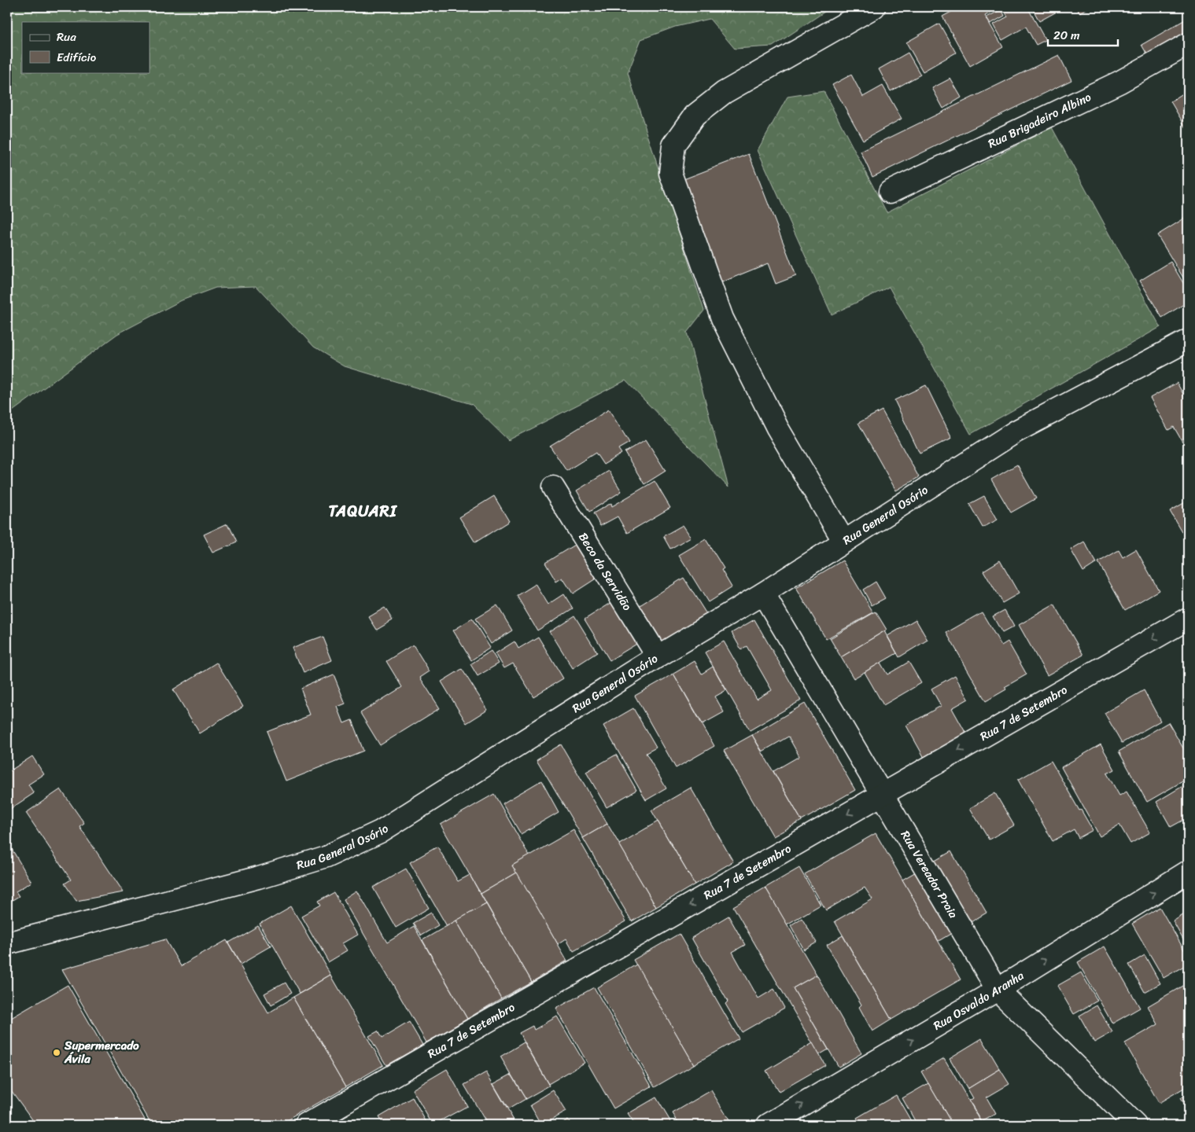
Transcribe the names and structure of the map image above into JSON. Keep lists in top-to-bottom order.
{
  "streets": {
    "street": [
      "Rua Brigadeiro Albino",
      "Rua General Osório",
      "Beco da Servidão",
      "Rua 7 de Setembro",
      "Rua Vereador Praia",
      "Rua Osvaldo Aranha"
    ]
  },
  "crossings": [
    ["Rua General Osório", "Beco da Servidão"],
    ["Rua General Osório", "Rua Vereador Praia"],
    ["Rua 7 de Setembro", "Rua Vereador Praia"],
    ["Rua Vereador Praia", "Rua Osvaldo Aranha"]
  ],
  "one_way": ["Rua 7 de Setembro", "Rua Osvaldo Aranha"],
  "districts": ["TAQUARI"],
  "places": ["Supermercado Ávila"],
  "legend": ["Rua", "Edifício"],
  "scale_bar": "20 m"
}
